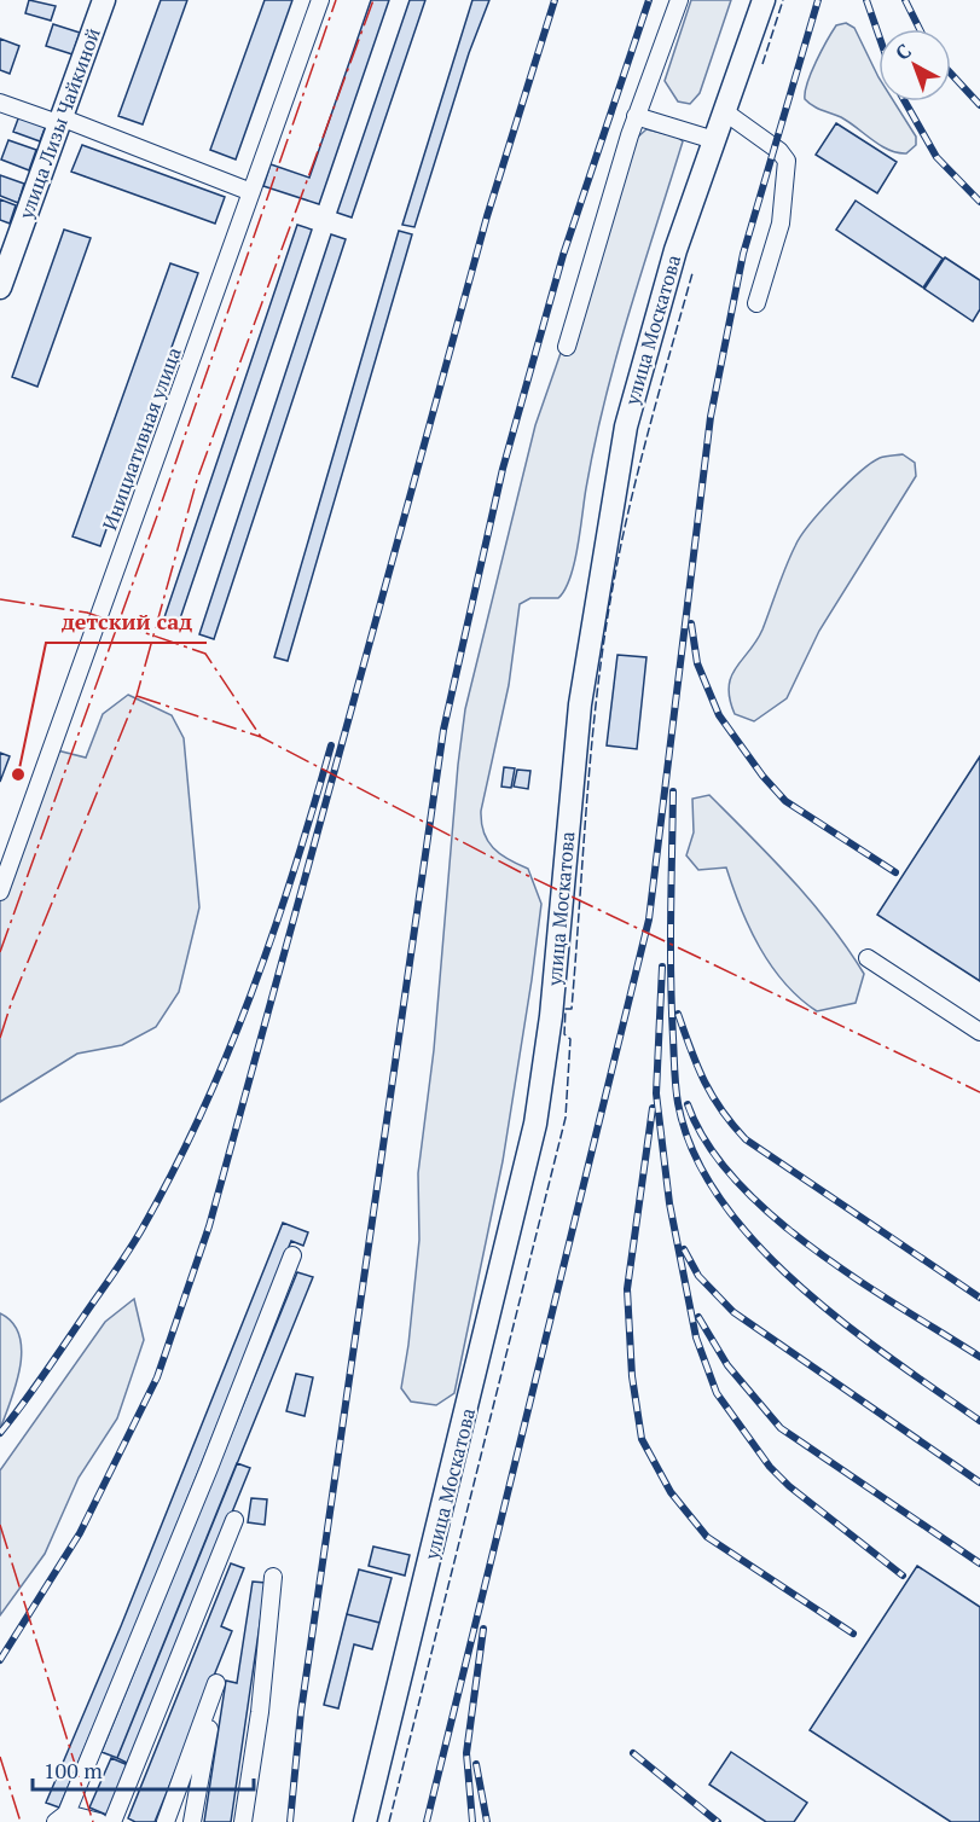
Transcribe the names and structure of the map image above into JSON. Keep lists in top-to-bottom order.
{
  "streets": {
    "main road": ["улица Лизы Чайкиной", "улица Москатова"],
    "street": ["Инициативная улица"]
  },
  "places": ["детский сад"],
  "scale_bar": "100 m",
  "north": "top left"
}
